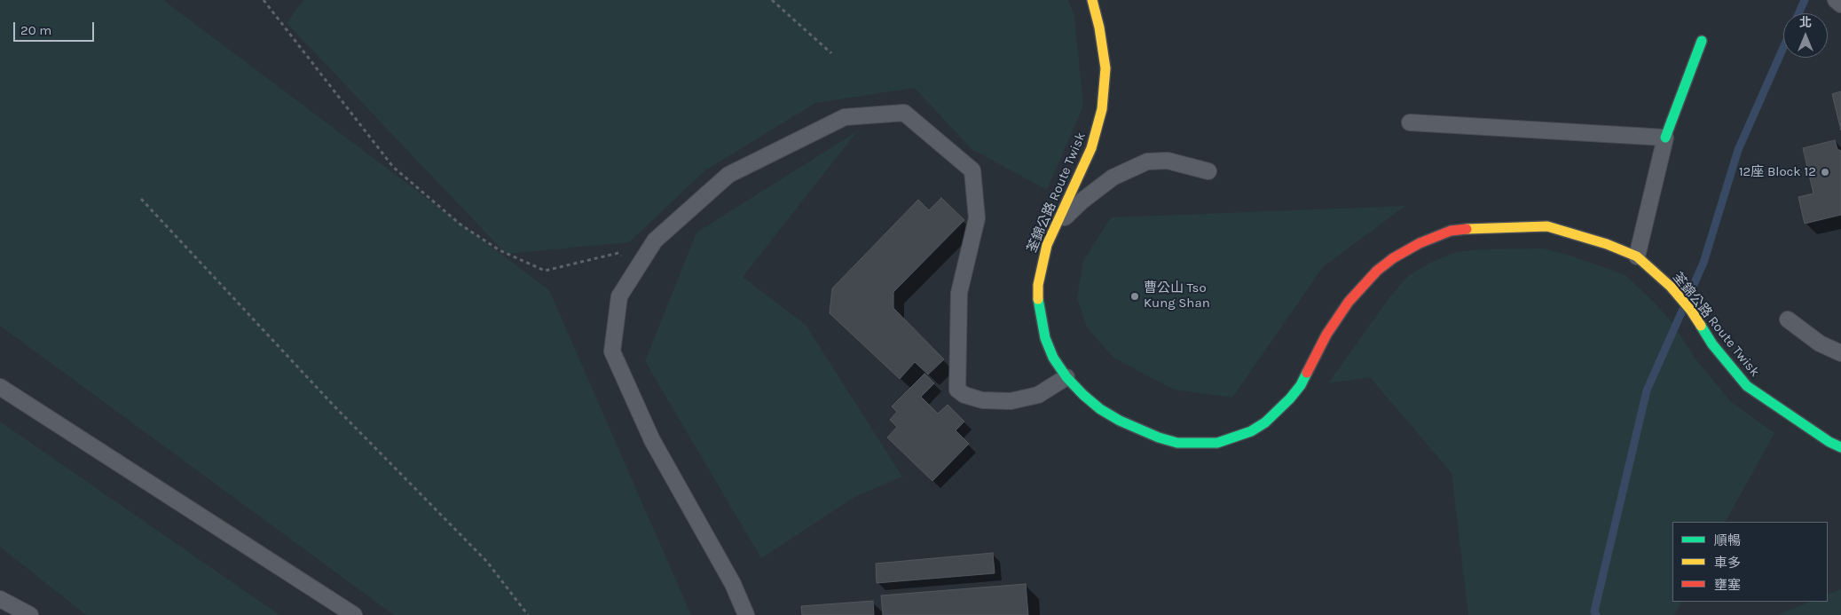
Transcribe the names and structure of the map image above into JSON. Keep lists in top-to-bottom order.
{
  "streets": {
    "main road": ["荃錦公路 Route Twisk"]
  },
  "places": ["12座 Block 12", "曹公山 Tso Kung Shan"],
  "legend": ["順暢", "車多", "壅塞"],
  "scale_bar": "20 m",
  "north": "top"
}
